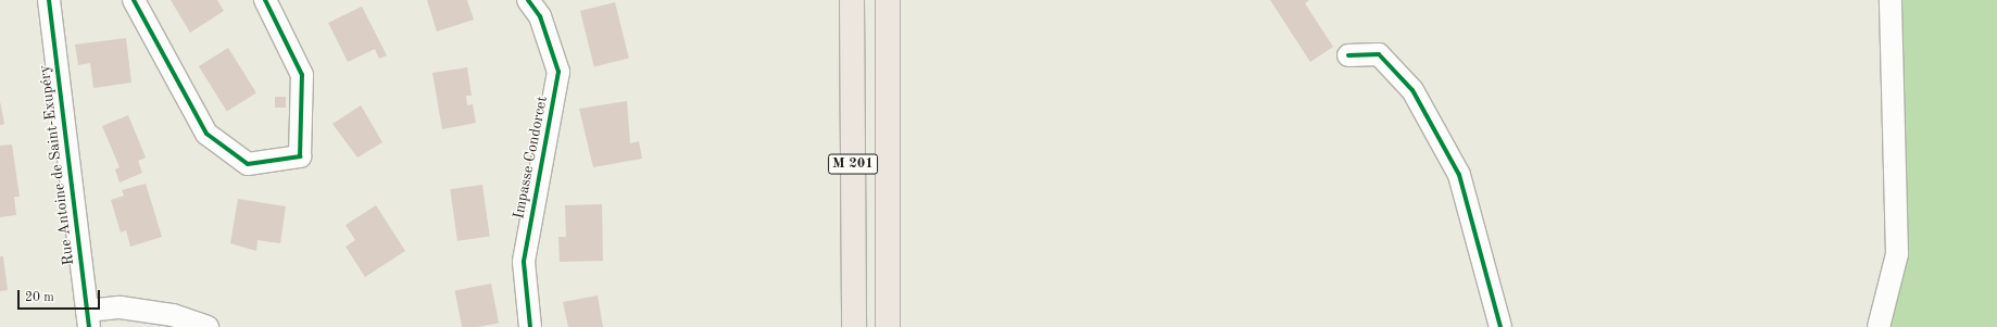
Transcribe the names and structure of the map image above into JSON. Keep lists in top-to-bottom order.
{
  "streets": {
    "highway": ["M 201"],
    "street": ["Impasse Condorcet", "Rue Antoine de Saint-Exupéry"]
  },
  "scale_bar": "20 m"
}
